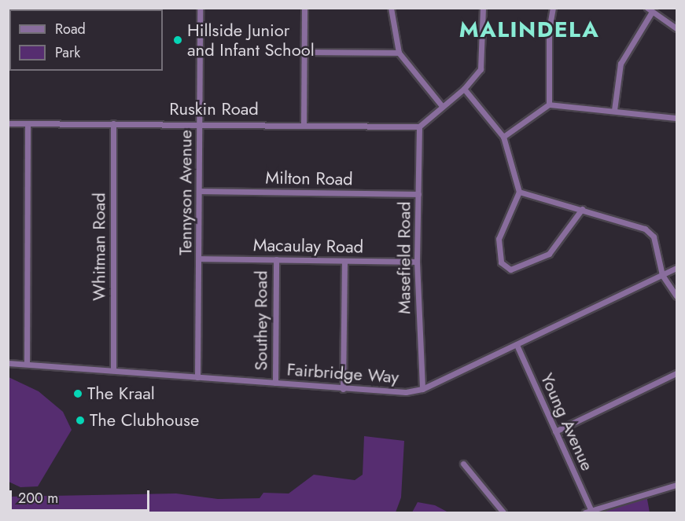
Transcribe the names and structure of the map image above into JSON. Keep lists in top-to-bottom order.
{
  "streets": {
    "street": [
      "Ruskin Road",
      "Milton Road",
      "Tennyson Avenue",
      "Macaulay Road",
      "Whitman Road",
      "Masefield Road",
      "Southey Road",
      "Fairbridge Way",
      "Young Avenue"
    ]
  },
  "crossings": [
    ["Ruskin Road", "Tennyson Avenue"],
    ["Ruskin Road", "Whitman Road"],
    ["Ruskin Road", "Masefield Road"],
    ["Milton Road", "Tennyson Avenue"],
    ["Milton Road", "Masefield Road"],
    ["Tennyson Avenue", "Macaulay Road"],
    ["Tennyson Avenue", "Fairbridge Way"],
    ["Macaulay Road", "Masefield Road"],
    ["Macaulay Road", "Southey Road"],
    ["Whitman Road", "Fairbridge Way"],
    ["Masefield Road", "Fairbridge Way"],
    ["Southey Road", "Fairbridge Way"],
    ["Fairbridge Way", "Young Avenue"]
  ],
  "districts": ["MALINDELA"],
  "places": ["Hillside Junior and Infant School", "The Kraal", "The Clubhouse"],
  "legend": ["Road", "Park"],
  "scale_bar": "200 m"
}
